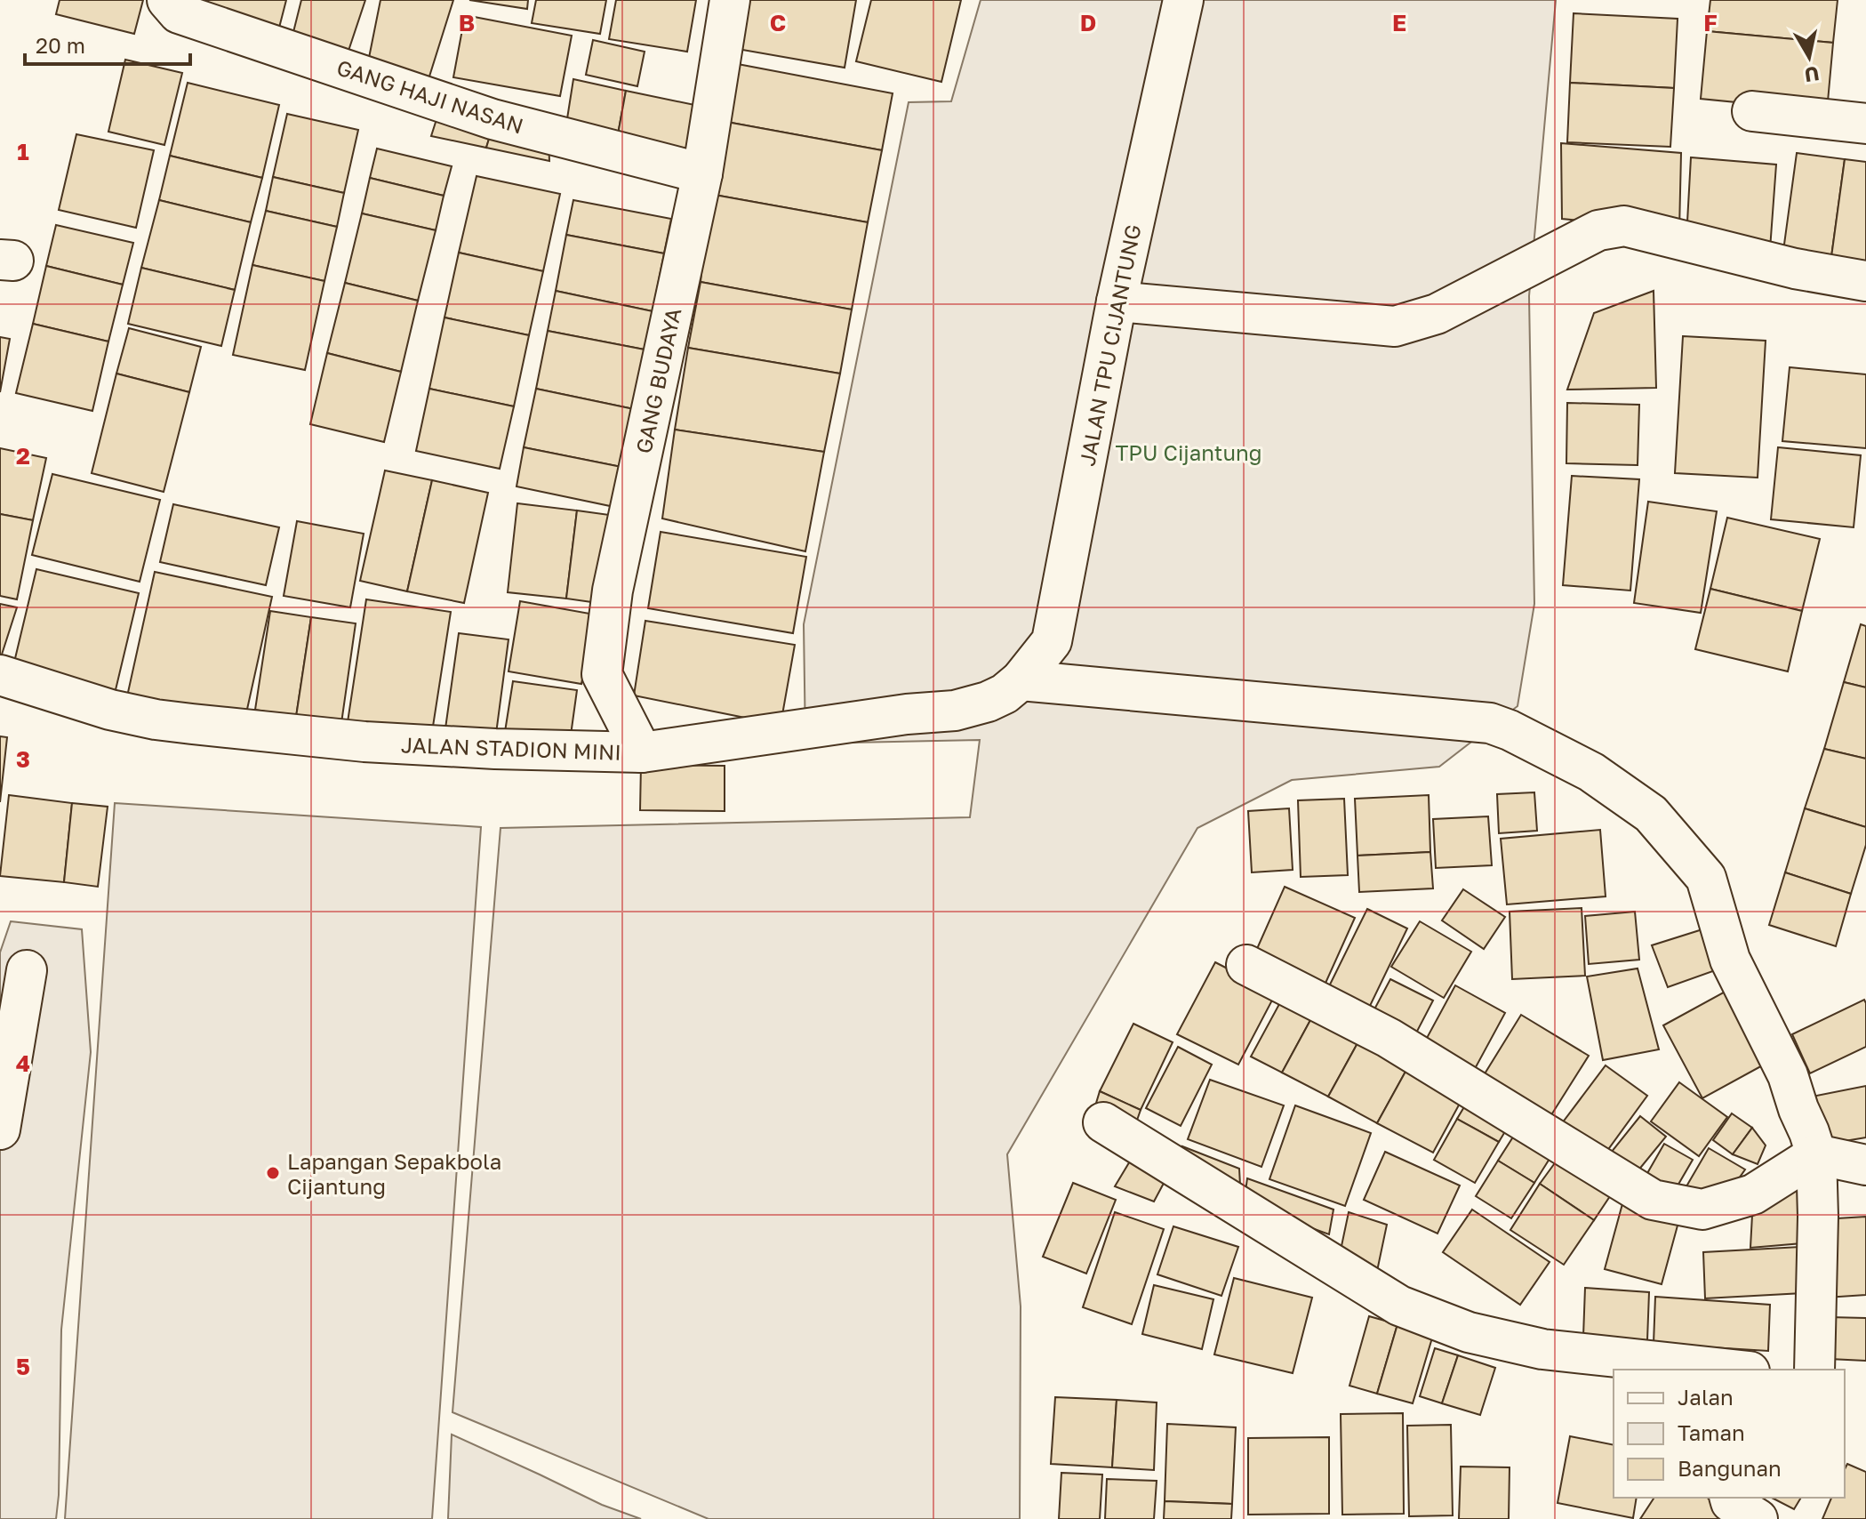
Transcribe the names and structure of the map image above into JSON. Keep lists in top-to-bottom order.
{
  "streets": {
    "street": [
      "GANG HAJI NASAN",
      "JALAN TPU CIJANTUNG",
      "GANG BUDAYA",
      "JALAN STADION MINI"
    ]
  },
  "crossings": [
    ["GANG HAJI NASAN", "GANG BUDAYA"],
    ["JALAN TPU CIJANTUNG", "JALAN STADION MINI"],
    ["GANG BUDAYA", "JALAN STADION MINI"]
  ],
  "parks": ["TPU Cijantung"],
  "places": ["Lapangan Sepakbola Cijantung"],
  "legend": ["Jalan", "Taman", "Bangunan"],
  "scale_bar": "20 m",
  "north": "bottom",
  "grid": {
    "columns": [
      "B",
      "C",
      "D",
      "E",
      "F"
    ],
    "rows": [
      "1",
      "2",
      "3",
      "4",
      "5"
    ]
  }
}
